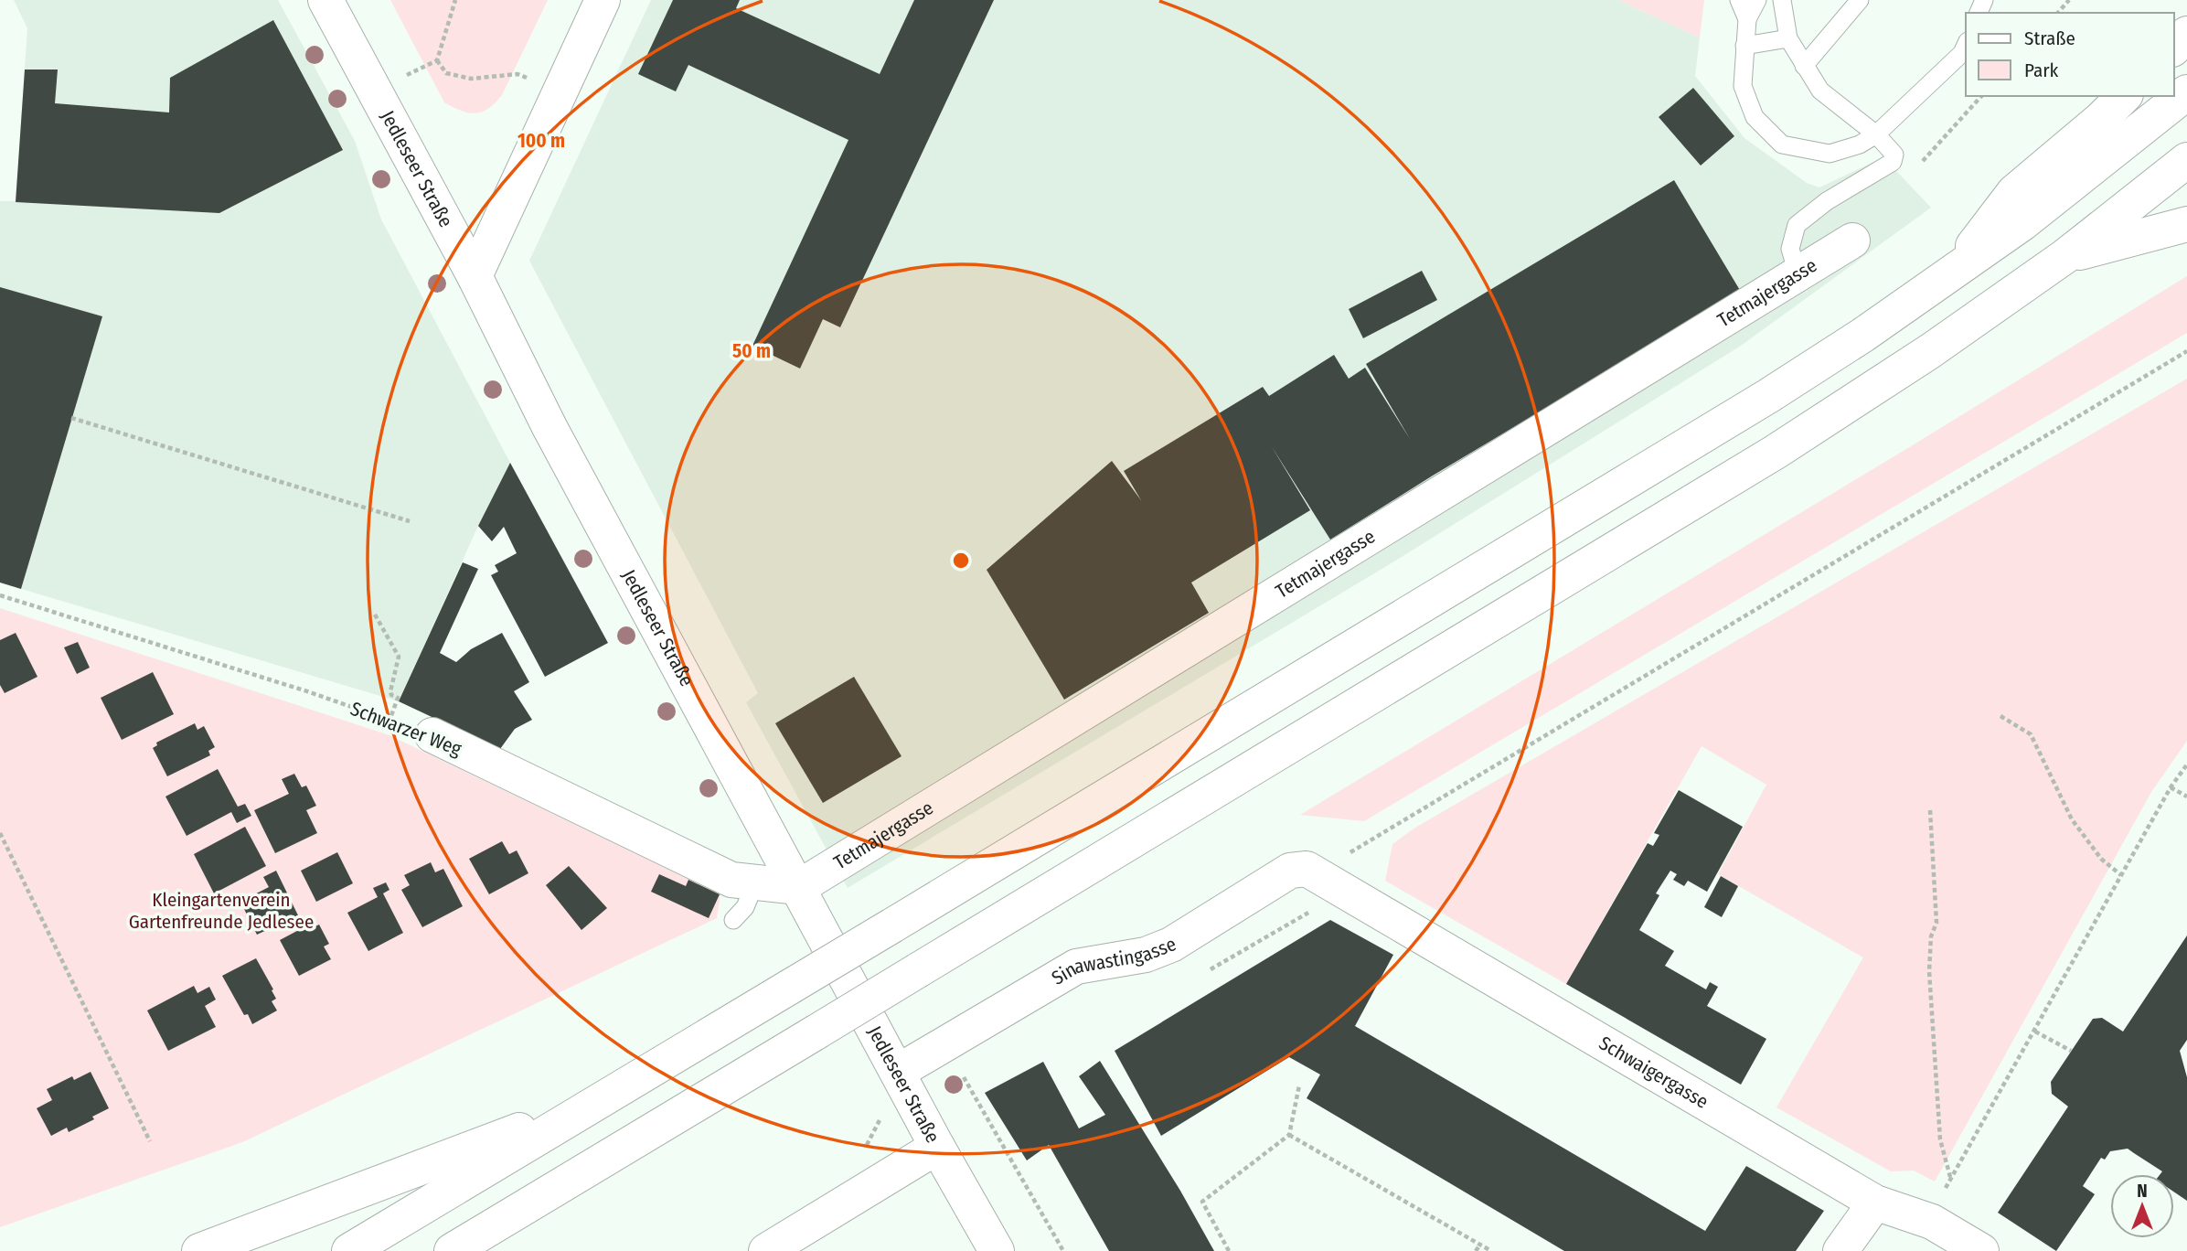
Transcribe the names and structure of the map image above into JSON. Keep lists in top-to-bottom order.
{
  "streets": {
    "main road": [
      "Jedleseer Straße",
      "Tetmajergasse",
      "Schwarzer Weg",
      "Sinawastingasse",
      "Schwaigergasse"
    ]
  },
  "crossings": [
    ["Jedleseer Straße", "Tetmajergasse"],
    ["Jedleseer Straße", "Schwarzer Weg"],
    ["Jedleseer Straße", "Sinawastingasse"],
    ["Tetmajergasse", "Schwarzer Weg"],
    ["Sinawastingasse", "Schwaigergasse"]
  ],
  "parks": ["Kleingartenverein Gartenfreunde Jedlesee"],
  "legend": ["Straße", "Park"],
  "north": "top",
  "rings": ["100 m", "50 m"]
}
